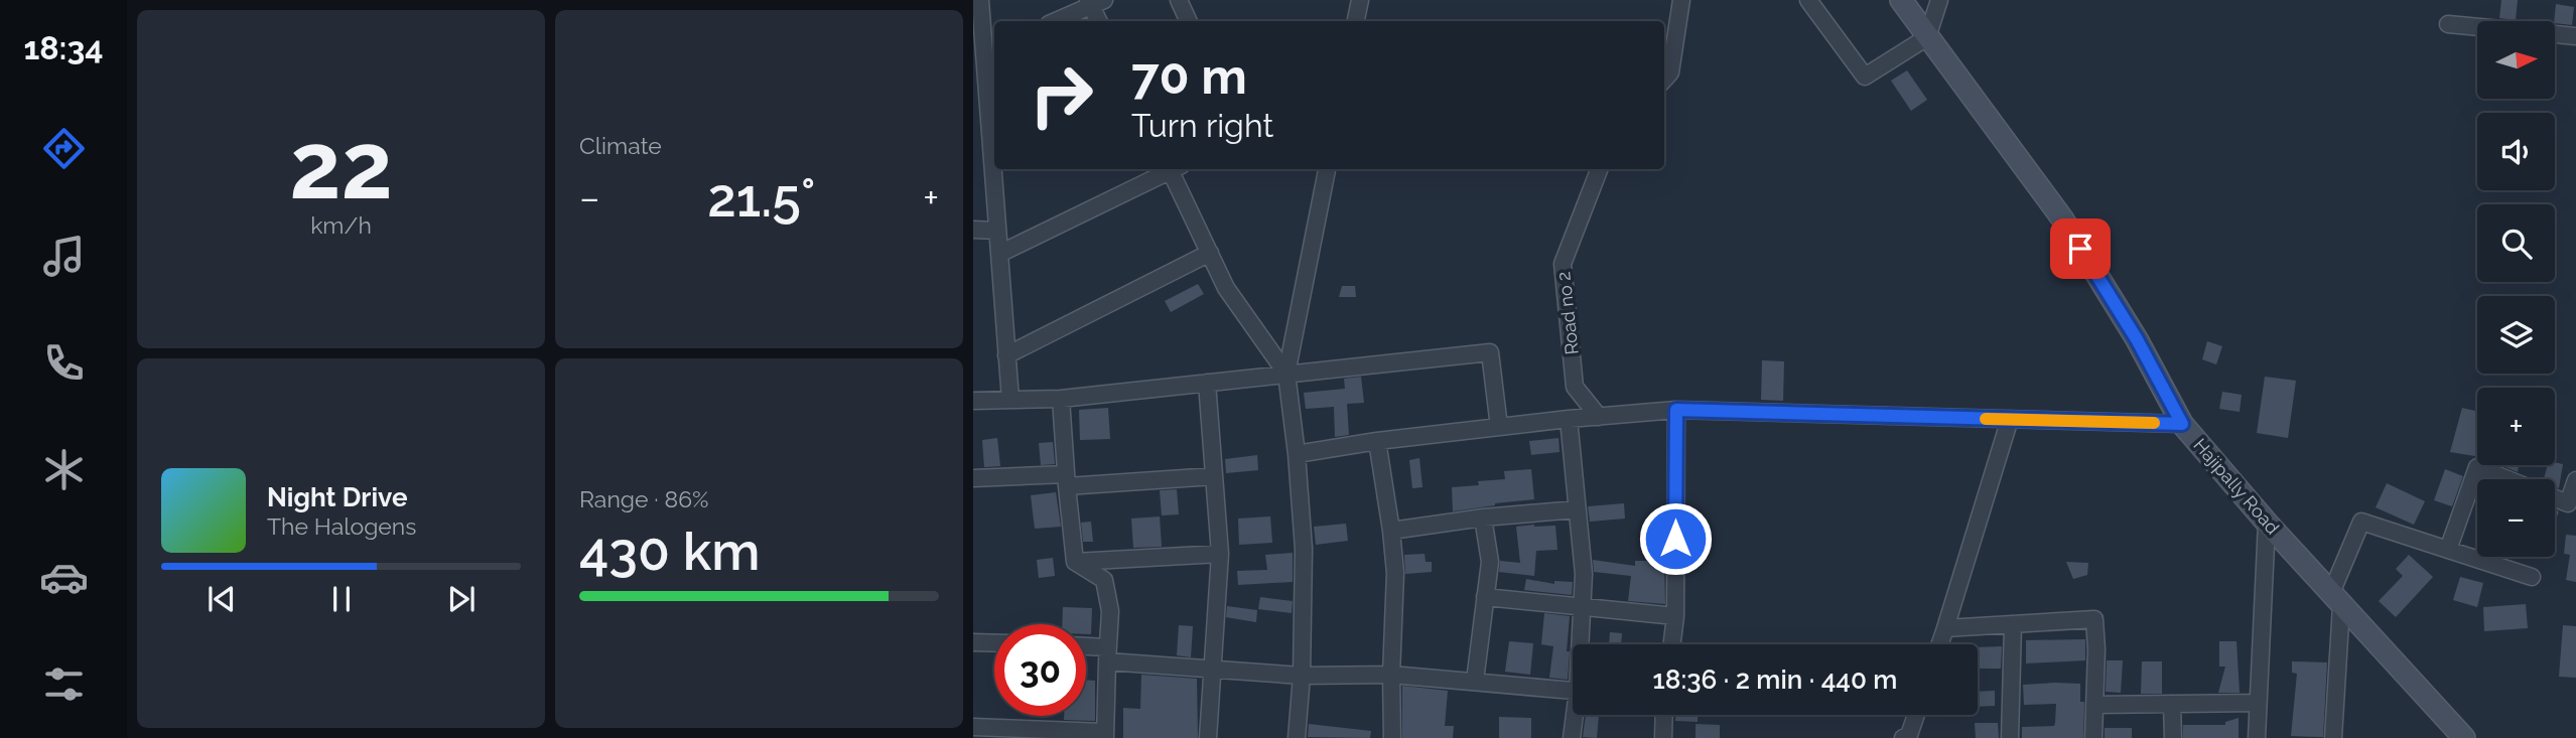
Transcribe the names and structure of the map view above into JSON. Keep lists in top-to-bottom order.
{
  "streets": {
    "street": ["Road no 2", "Hajipally Road"]
  },
  "north": "right",
  "page": {
    "tabs": "18:34",
    "tile": [
      ["22", "km/h"],
      "Climate",
      ["Range · 86%", "430 km"]
    ],
    "map_buttons": ["+", "−"],
    "turn": ["70 m", "Turn right"],
    "heat": ["−", "21.5°", "+"],
    "song": ["Night Drive", "The Halogens"],
    "limit": "30",
    "trip": "18:36 · 2 min · 440 m"
  }
}
